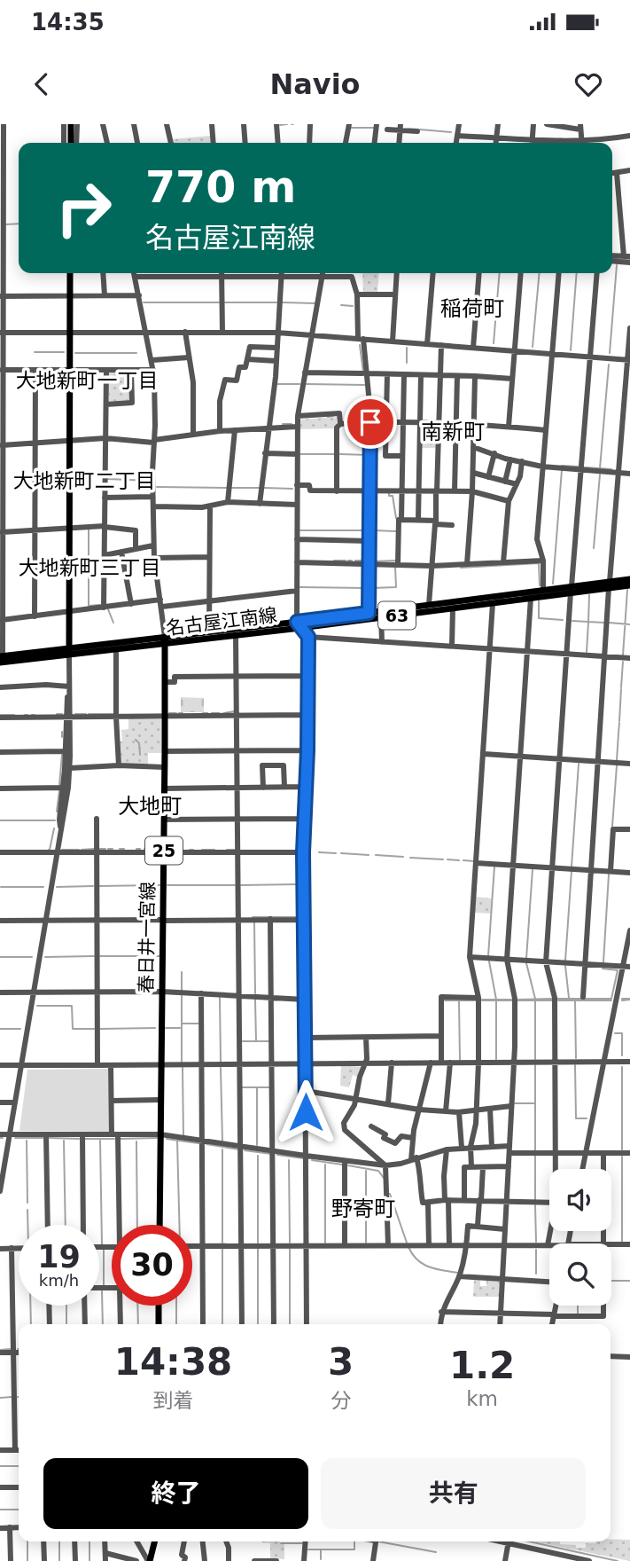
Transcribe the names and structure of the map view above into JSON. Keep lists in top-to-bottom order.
{
  "streets": {
    "main road": [
      "63",
      "名古屋江南線",
      "25",
      "春日井一宮線"
    ]
  },
  "crossings": [
    ["名古屋江南線", "春日井一宮線"]
  ],
  "districts": [
    "稲荷町",
    "大地新町一丁目",
    "南新町",
    "大地新町二丁目",
    "大地新町三丁目",
    "大地町",
    "野寄町"
  ],
  "page": {
    "status": "14:35",
    "header": "Navio",
    "turn": ["770 m", "名古屋江南線"],
    "speed": "19 km/h",
    "limit": "30",
    "eta": [
      "14:38",
      "到着",
      "3",
      "分",
      "1.2",
      "km"
    ],
    "buttons": ["終了", "共有"]
  }
}
